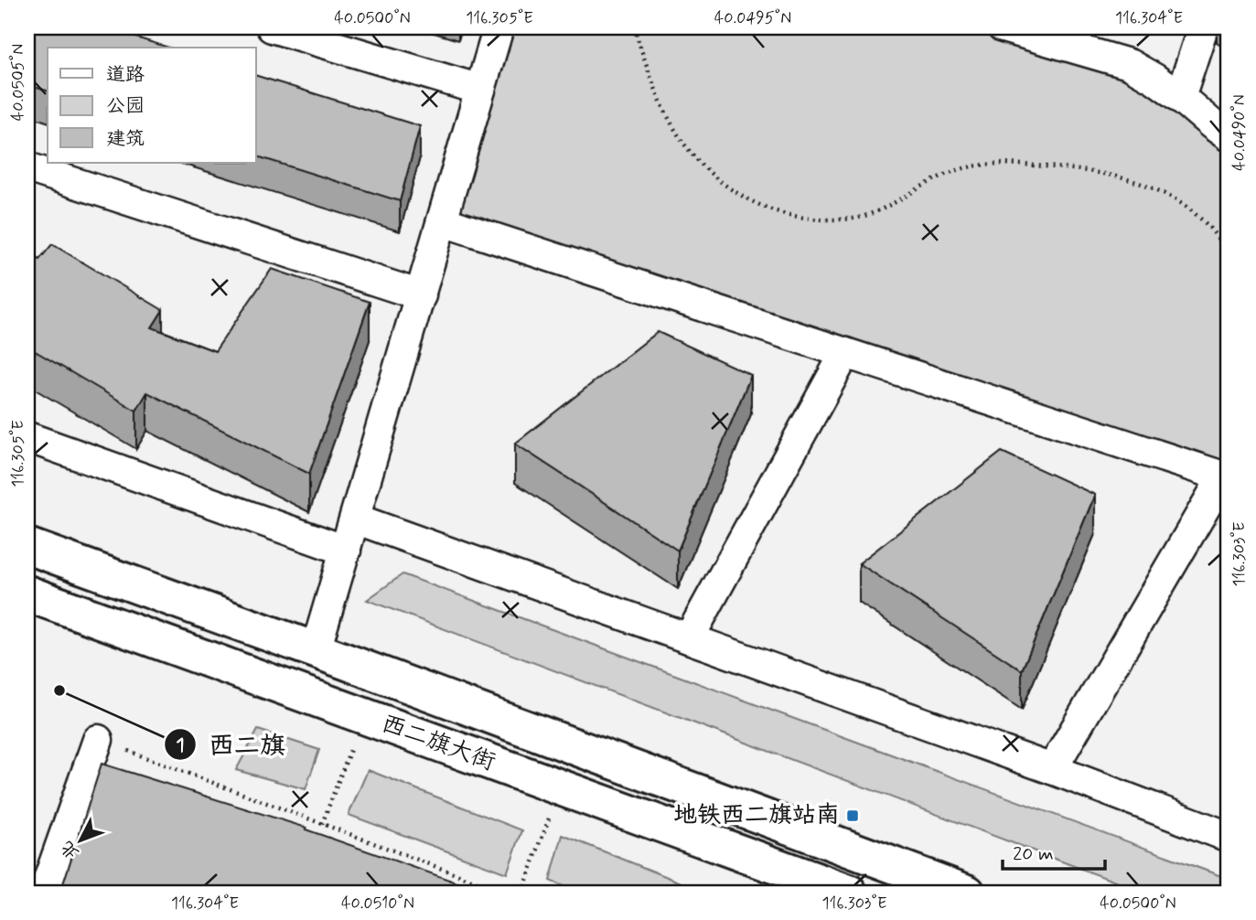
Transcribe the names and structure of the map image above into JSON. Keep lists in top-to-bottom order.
{
  "streets": {
    "main road": ["西二旗大街"]
  },
  "places": {
    "other": ["西二旗"],
    "transit": ["地铁西二旗站南"]
  },
  "legend": ["道路", "公园", "建筑"],
  "scale_bar": "20 m",
  "north": "bottom left",
  "coordinates": [
    "40.0500°N",
    "116.305°E",
    "40.0495°N",
    "116.304°E",
    "40.0505°N",
    "40.0490°N",
    "116.303°E",
    "40.0510°N"
  ]
}
